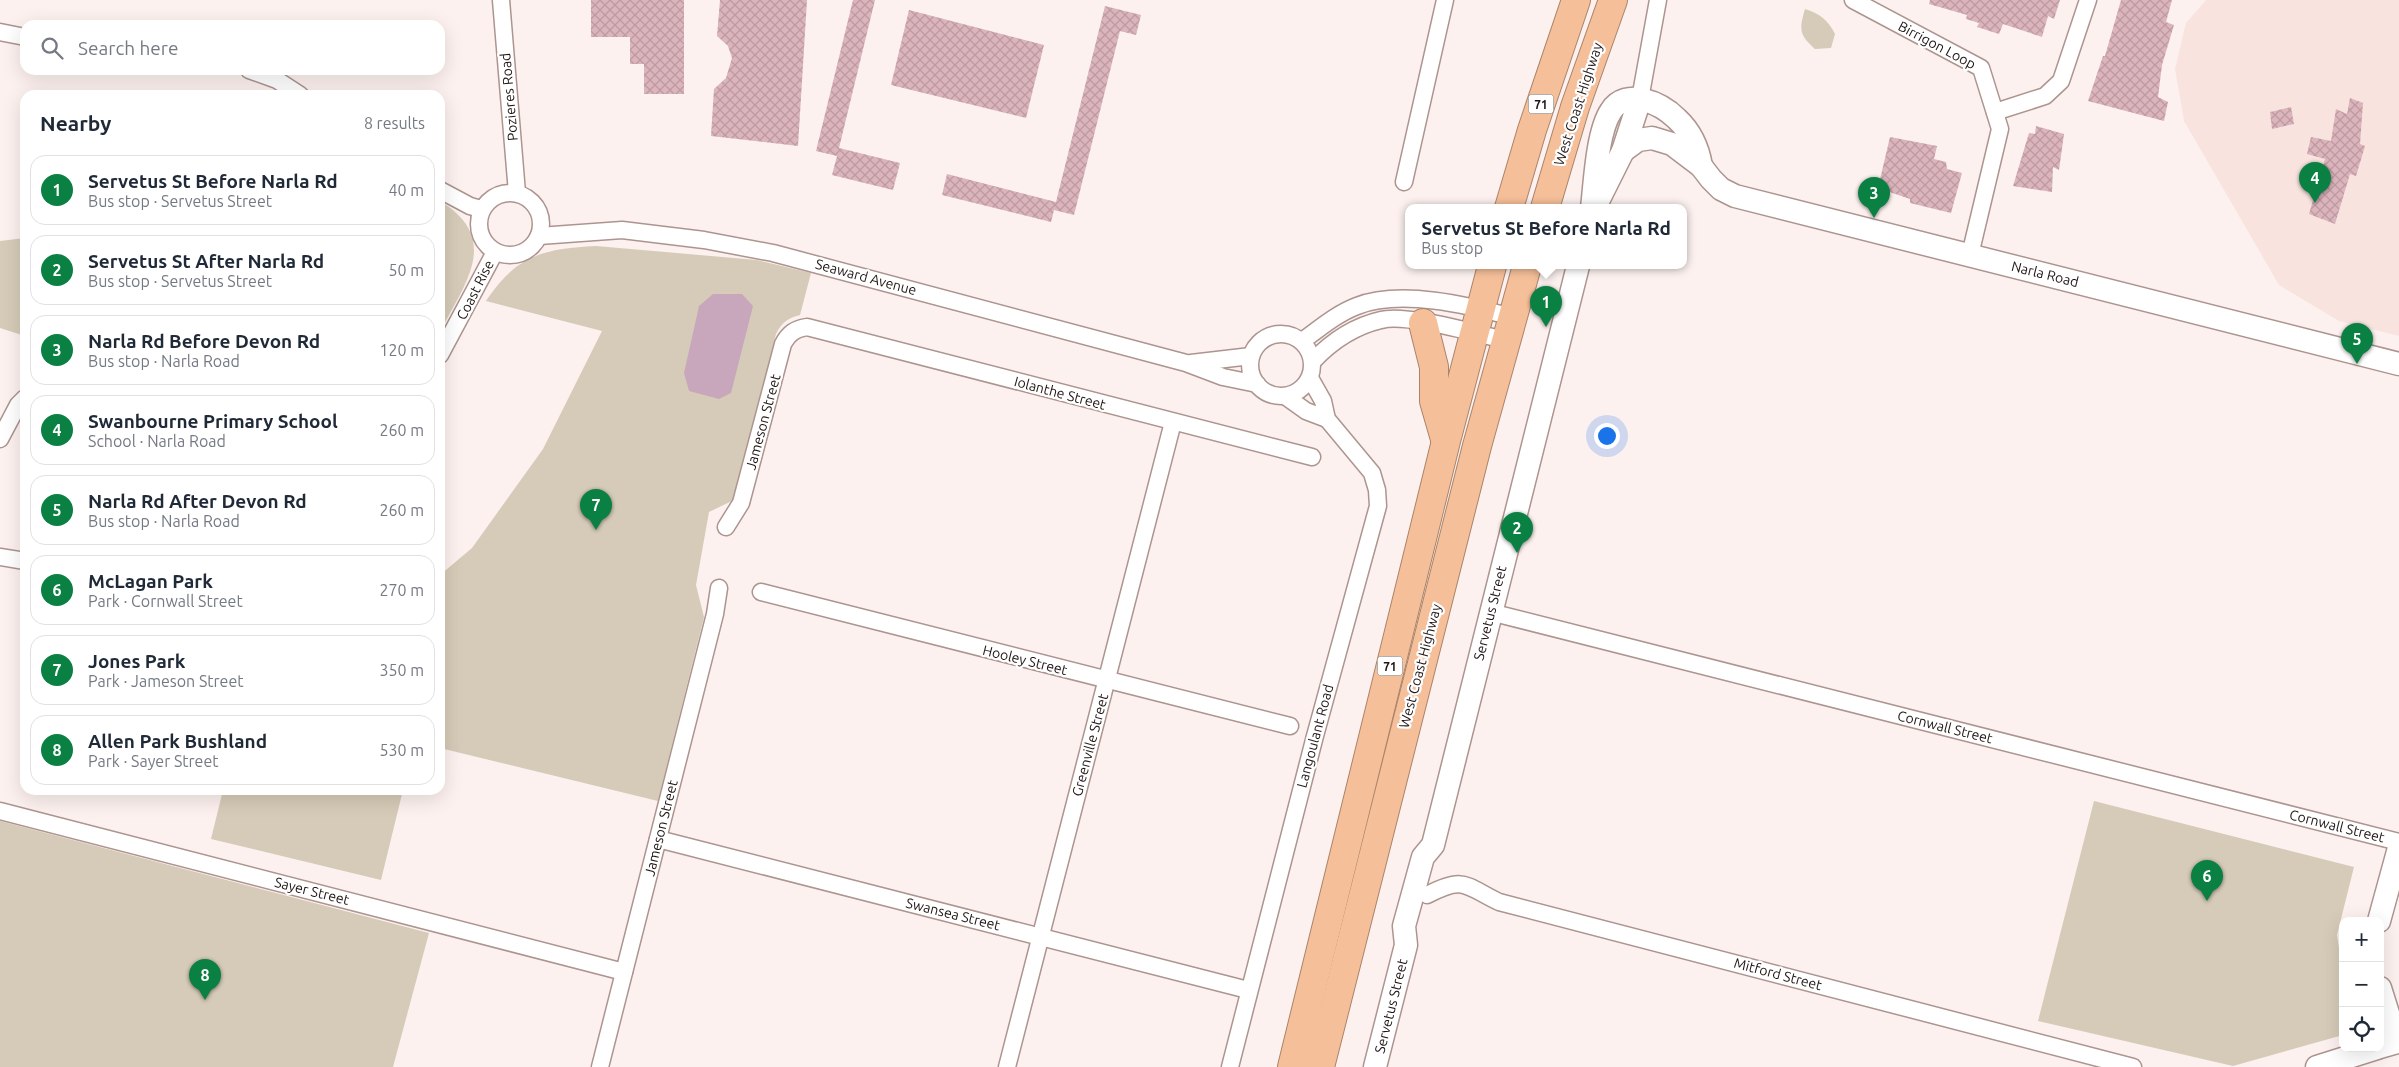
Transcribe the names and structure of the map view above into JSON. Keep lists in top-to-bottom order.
{
  "streets": {
    "highway": ["71", "West Coast Highway"],
    "street": [
      "Birrigon Loop",
      "Pozieres Road",
      "Narla Road",
      "Seaward Avenue",
      "Coast Rise",
      "Iolanthe Street",
      "Jameson Street",
      "Servetus Street",
      "Hooley Street",
      "Cornwall Street",
      "Langoulant Road",
      "Greenville Street",
      "Sayer Street",
      "Swansea Street",
      "Mitford Street"
    ]
  },
  "crossings": [
    ["Birrigon Loop", "Narla Road"],
    ["Pozieres Road", "Seaward Avenue"],
    ["Pozieres Road", "Coast Rise"],
    ["Seaward Avenue", "Coast Rise"],
    ["Seaward Avenue", "Langoulant Road"],
    ["Iolanthe Street", "Jameson Street"],
    ["Iolanthe Street", "Greenville Street"],
    ["Jameson Street", "Sayer Street"],
    ["Jameson Street", "Swansea Street"],
    ["Servetus Street", "Cornwall Street"],
    ["Servetus Street", "Mitford Street"],
    ["Hooley Street", "Greenville Street"],
    ["Langoulant Road", "Swansea Street"],
    ["Greenville Street", "Swansea Street"]
  ],
  "page": {
    "search": "Search here",
    "heading": ["Nearby", "8 results"],
    "list": [
      {
        "mark": "1",
        "name": "Servetus St Before Narla Rd",
        "note": "Bus stop · Servetus Street",
        "value": "40 m"
      },
      {
        "mark": "2",
        "name": "Servetus St After Narla Rd",
        "note": "Bus stop · Servetus Street",
        "value": "50 m"
      },
      {
        "mark": "3",
        "name": "Narla Rd Before Devon Rd",
        "note": "Bus stop · Narla Road",
        "value": "120 m"
      },
      {
        "mark": "4",
        "name": "Swanbourne Primary School",
        "note": "School · Narla Road",
        "value": "260 m"
      },
      {
        "mark": "5",
        "name": "Narla Rd After Devon Rd",
        "note": "Bus stop · Narla Road",
        "value": "260 m"
      },
      {
        "mark": "6",
        "name": "McLagan Park",
        "note": "Park · Cornwall Street",
        "value": "270 m"
      },
      {
        "mark": "7",
        "name": "Jones Park",
        "note": "Park · Jameson Street",
        "value": "350 m"
      },
      {
        "mark": "8",
        "name": "Allen Park Bushland",
        "note": "Park · Sayer Street",
        "value": "530 m"
      }
    ],
    "pins": [
      "4",
      "3",
      "1",
      "5",
      "7",
      "2",
      "6",
      "8"
    ],
    "popup": ["Servetus St Before Narla Rd", "Bus stop"],
    "map_buttons": ["+", "−"]
  }
}
